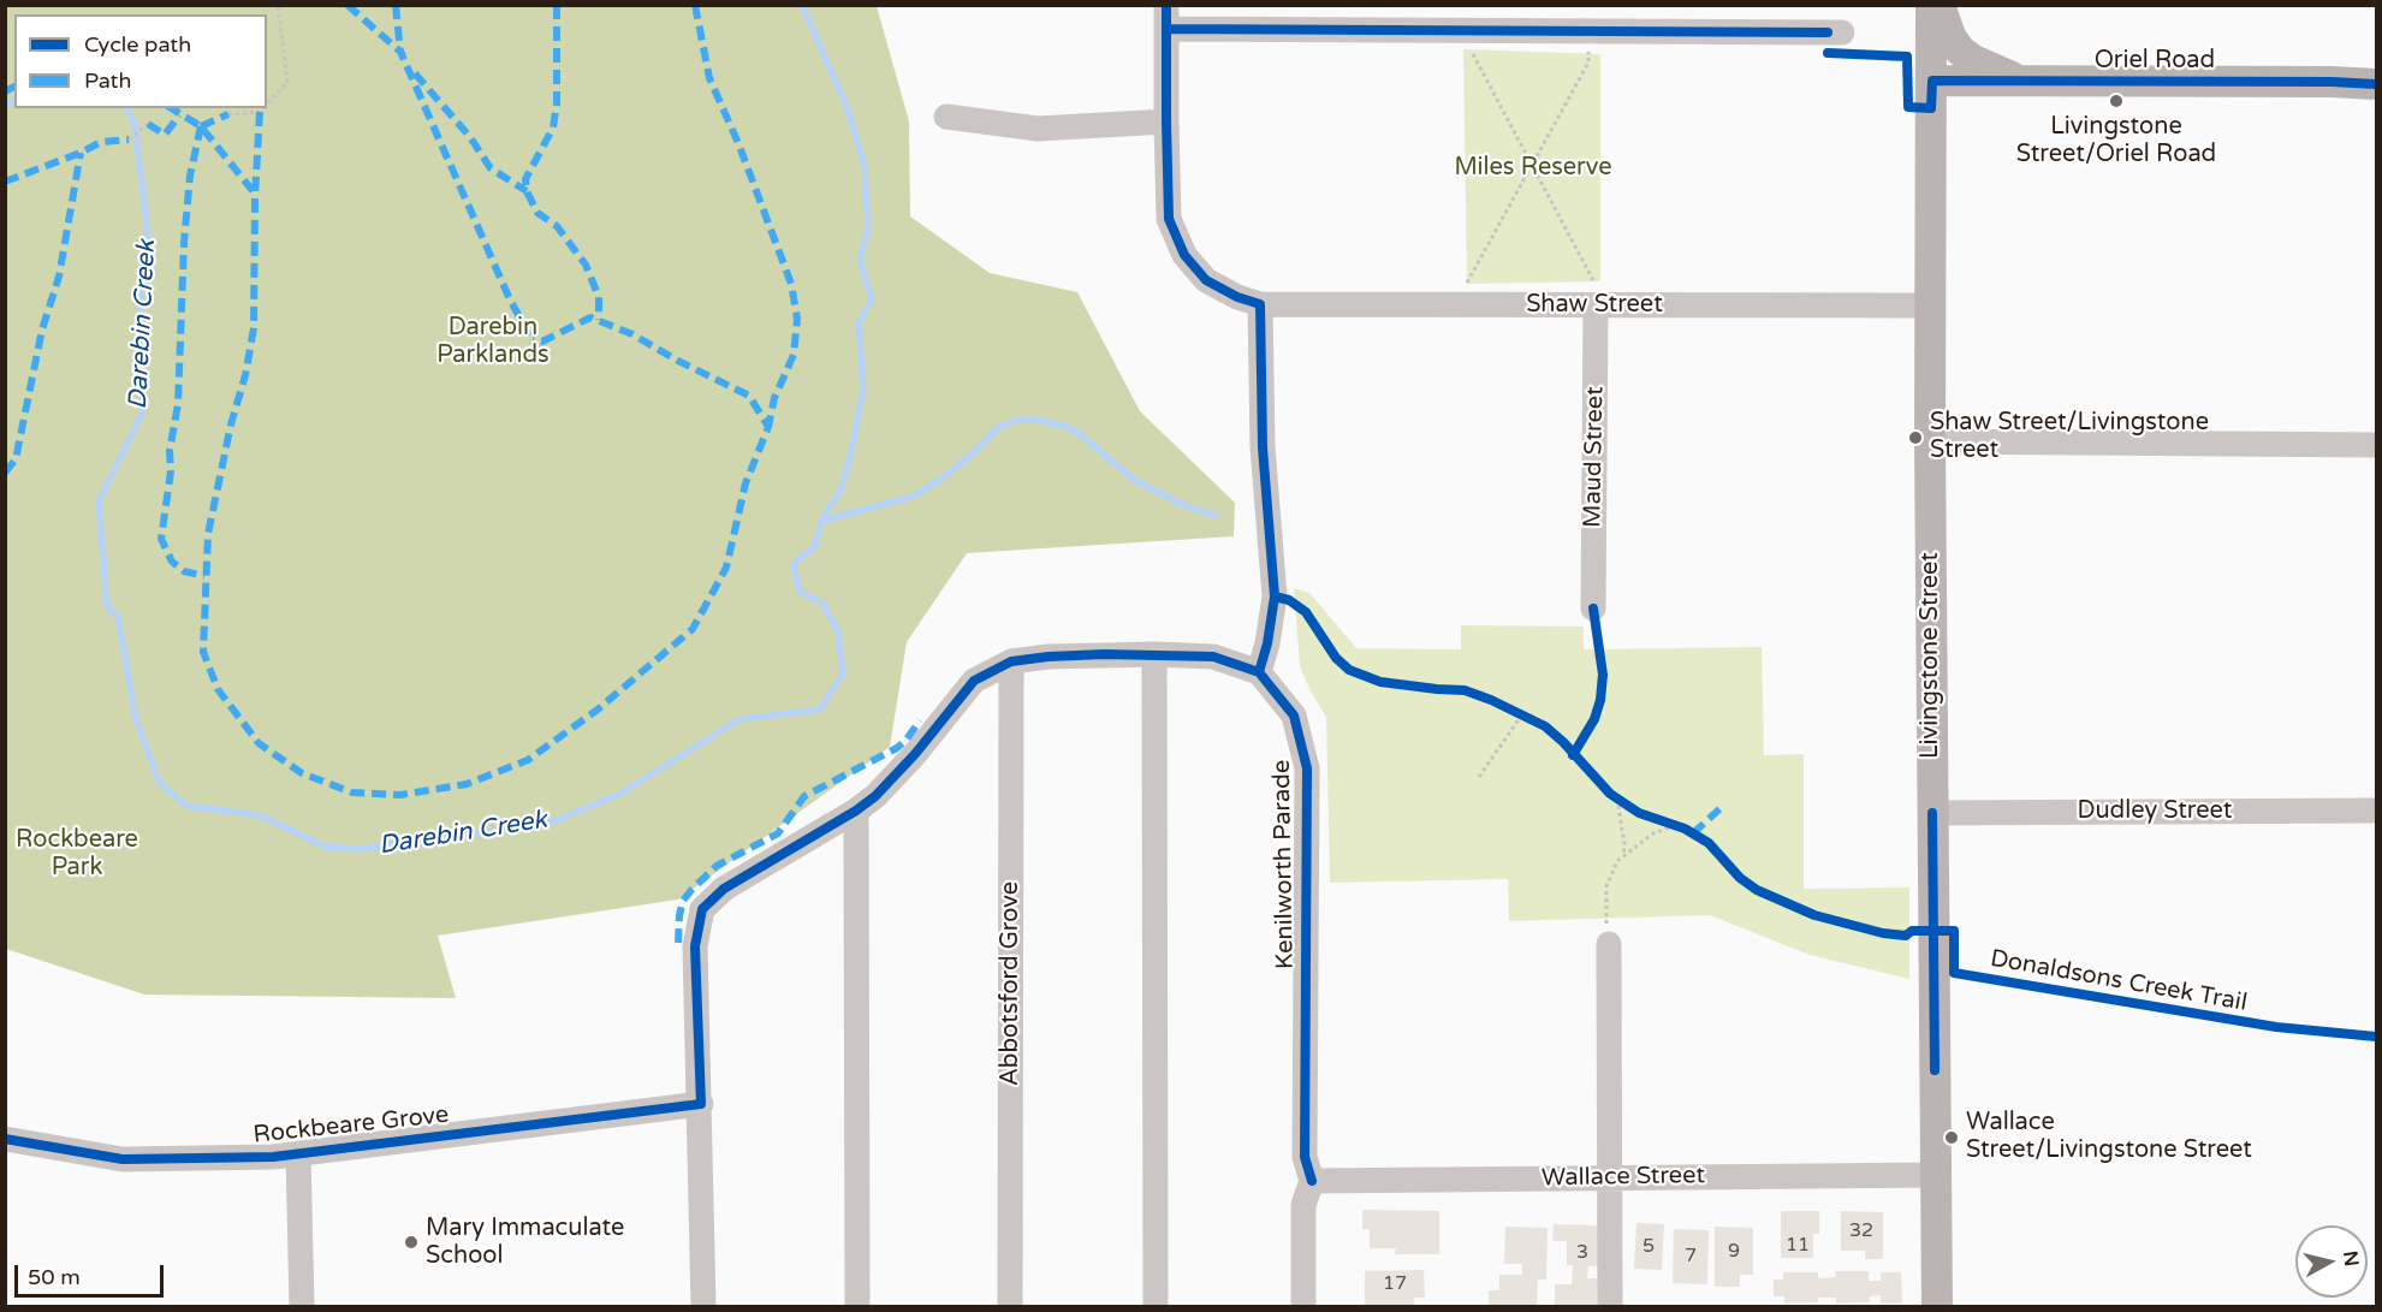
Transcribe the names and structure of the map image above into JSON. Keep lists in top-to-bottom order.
{
  "streets": {
    "main road": ["Oriel Road", "Livingstone Street"],
    "street": [
      "Shaw Street",
      "Maud Street",
      "Dudley Street",
      "Kenilworth Parade",
      "Abbotsford Grove",
      "Rockbeare Grove",
      "Wallace Street"
    ],
    "cycle path": ["Donaldsons Creek Trail"]
  },
  "crossings": [
    ["Oriel Road", "Livingstone Street"],
    ["Shaw Street", "Maud Street"],
    ["Shaw Street", "Livingstone Street"],
    ["Livingstone Street", "Dudley Street"],
    ["Livingstone Street", "Wallace Street"],
    ["Kenilworth Parade", "Wallace Street"]
  ],
  "water": ["Darebin Creek"],
  "parks": ["Miles Reserve", "Darebin Parklands", "Rockbeare Park"],
  "places": [
    "Livingstone Street/Oriel Road",
    "Shaw Street/Livingstone Street",
    "Wallace Street/Livingstone Street",
    "Mary Immaculate School"
  ],
  "house_numbers": [
    "32",
    "11",
    "5",
    "9",
    "3",
    "7",
    "17"
  ],
  "legend": ["Cycle path", "Path"],
  "scale_bar": "50 m",
  "north": "right"
}
